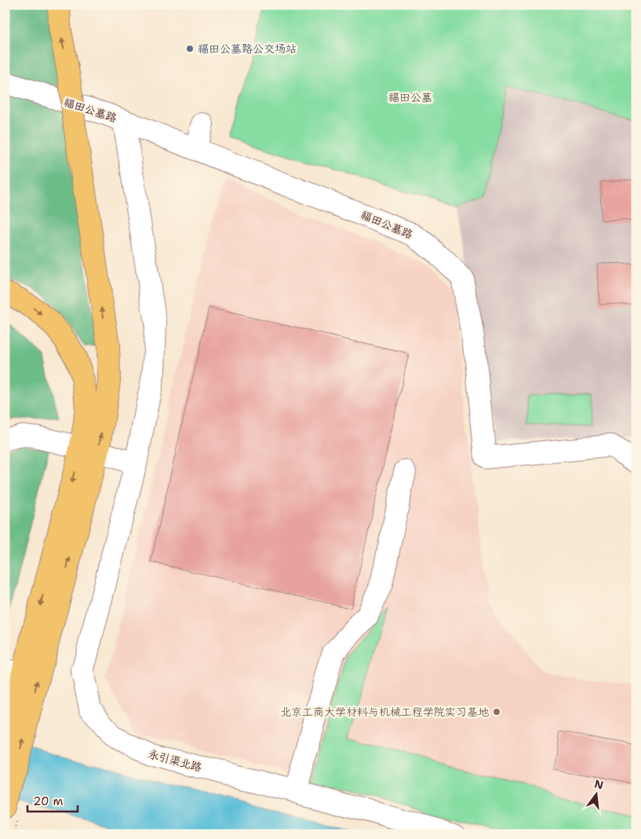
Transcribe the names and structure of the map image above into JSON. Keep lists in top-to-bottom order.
{
  "streets": {
    "street": ["福田公墓路", "永引渠北路"]
  },
  "crossings": [
    ["福田公墓路", "永引渠北路"]
  ],
  "parks": ["福田公墓"],
  "places": ["福田公墓路公交场站", "北京工商大学材料与机械工程学院实习基地"],
  "scale_bar": "20 m",
  "north": "top"
}
